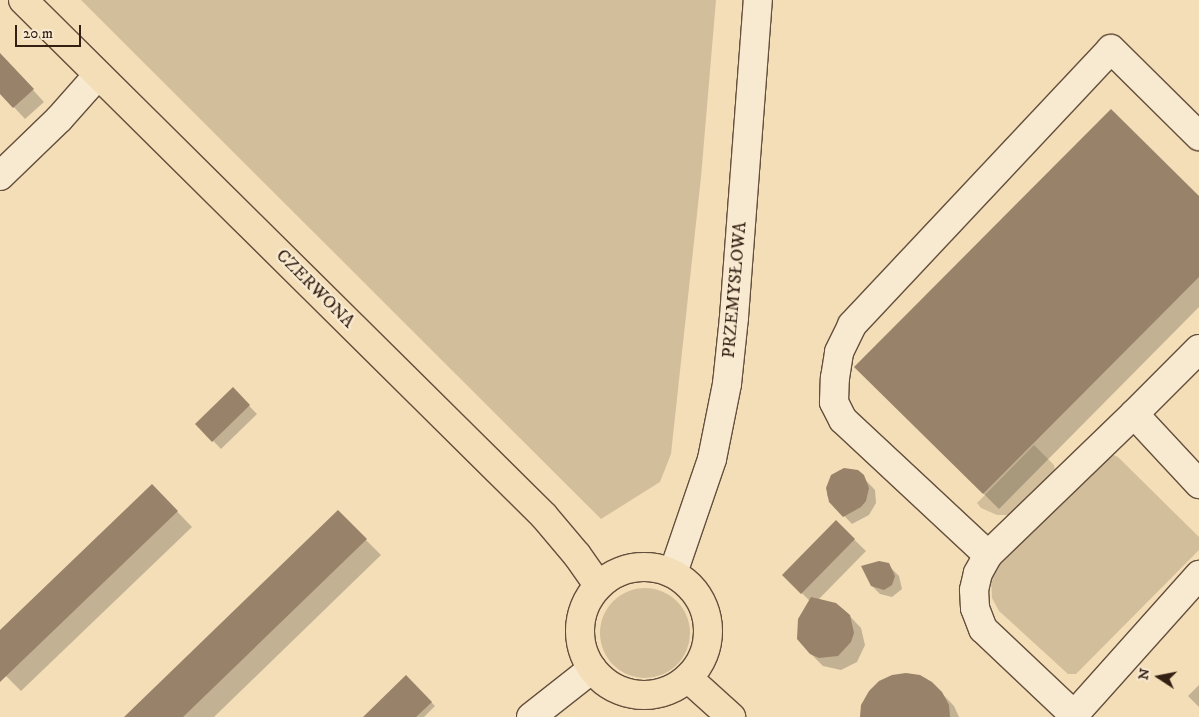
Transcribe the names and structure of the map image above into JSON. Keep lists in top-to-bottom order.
{
  "streets": {
    "main road": ["CZERWONA"],
    "street": ["PRZEMYSŁOWA"]
  },
  "crossings": [
    ["CZERWONA", "PRZEMYSŁOWA"]
  ],
  "scale_bar": "20 m",
  "north": "left"
}
